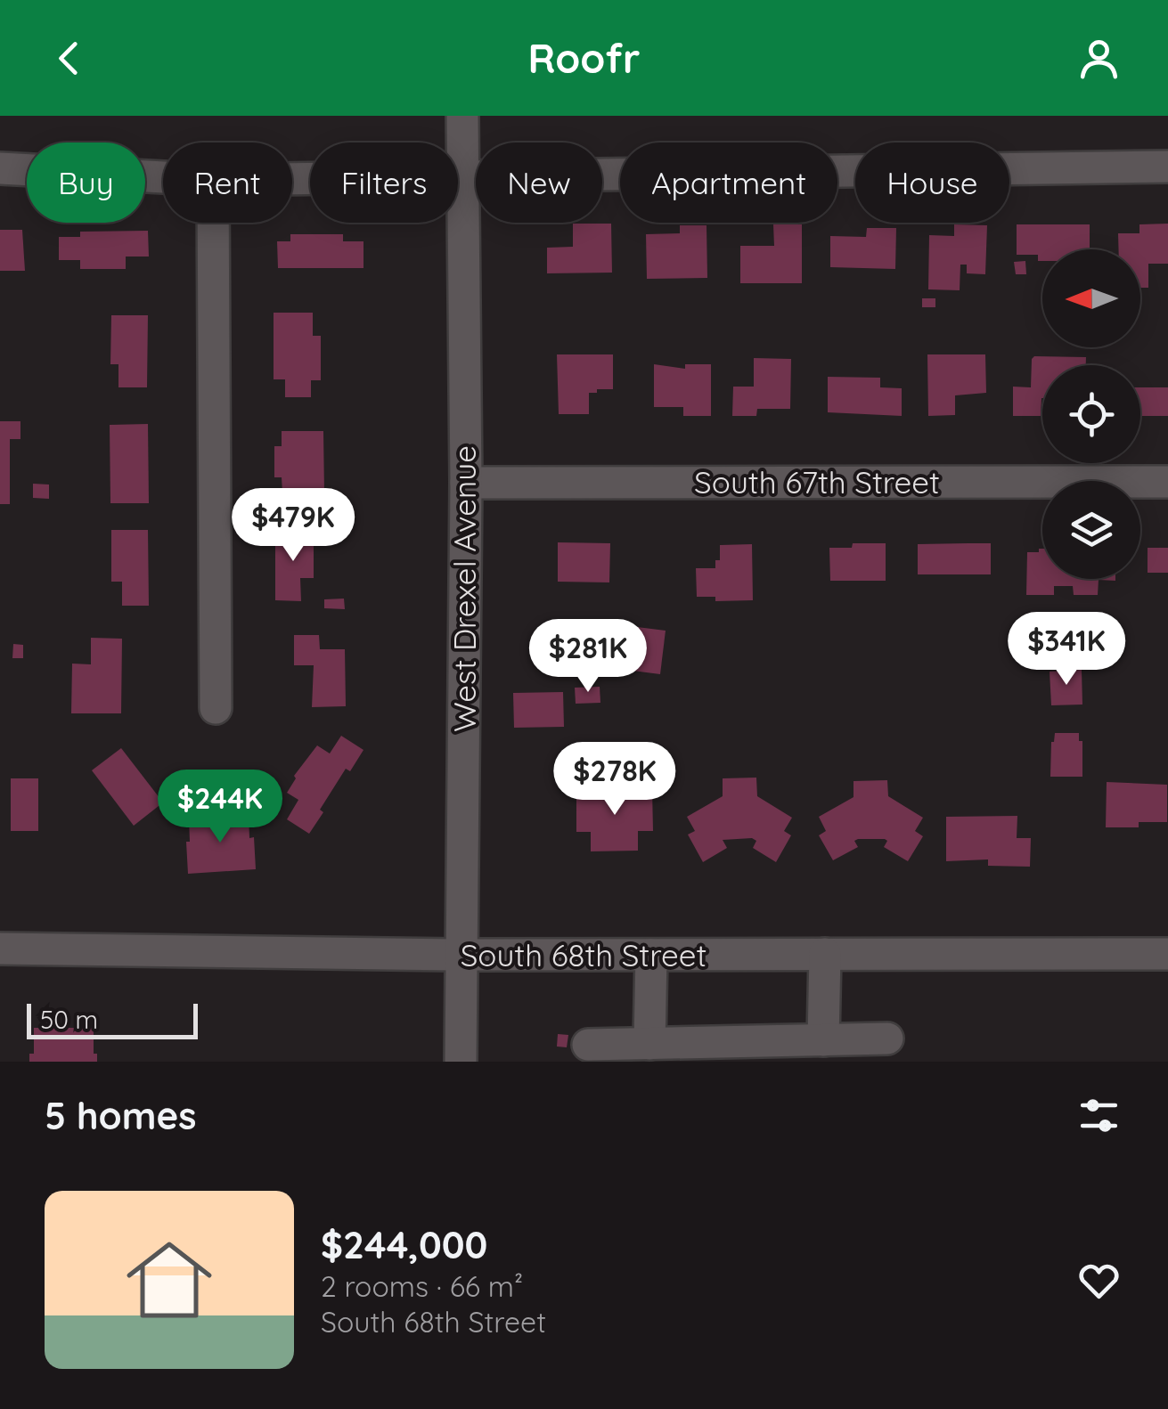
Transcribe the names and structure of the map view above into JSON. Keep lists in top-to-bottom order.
{
  "streets": {
    "street": ["South 67th Street", "West Drexel Avenue", "South 68th Street"]
  },
  "crossings": [
    ["South 67th Street", "West Drexel Avenue"],
    ["West Drexel Avenue", "South 68th Street"]
  ],
  "scale_bar": "50 m",
  "north": "left",
  "page": {
    "header": "Roofr",
    "chip": [
      "Buy",
      "Rent",
      "Filters",
      "New",
      "Apartment",
      "House"
    ],
    "price": [
      "$479K",
      "$341K",
      "$281K",
      "$278K",
      "$244K"
    ],
    "scale": "50 m",
    "heading": "5 homes",
    "list": [
      {
        "name": "$244,000",
        "note": "2 rooms · 66 m² · South 68th Street"
      }
    ]
  }
}
